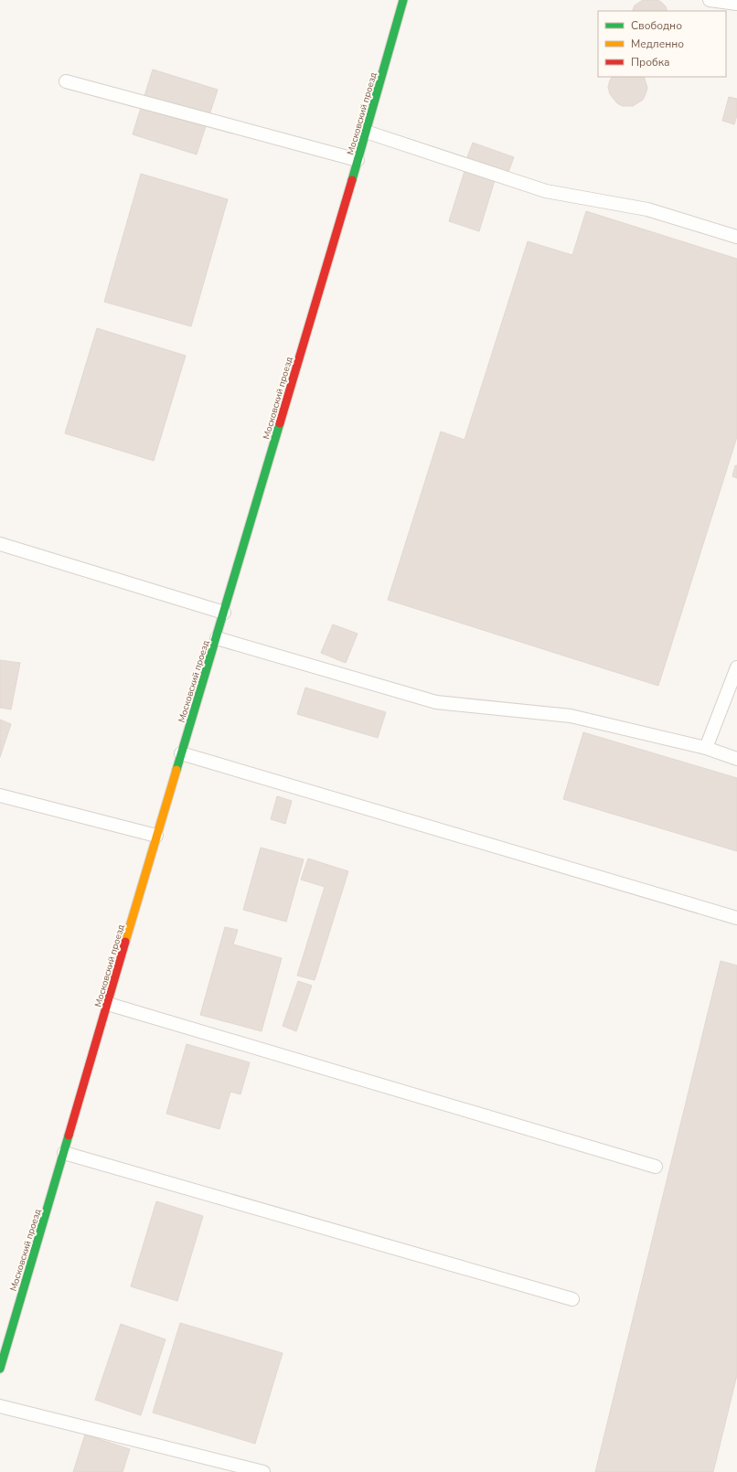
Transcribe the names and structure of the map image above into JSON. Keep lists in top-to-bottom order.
{
  "streets": {
    "street": ["Московский проезд"]
  },
  "legend": ["Свободно", "Медленно", "Пробка"]
}
